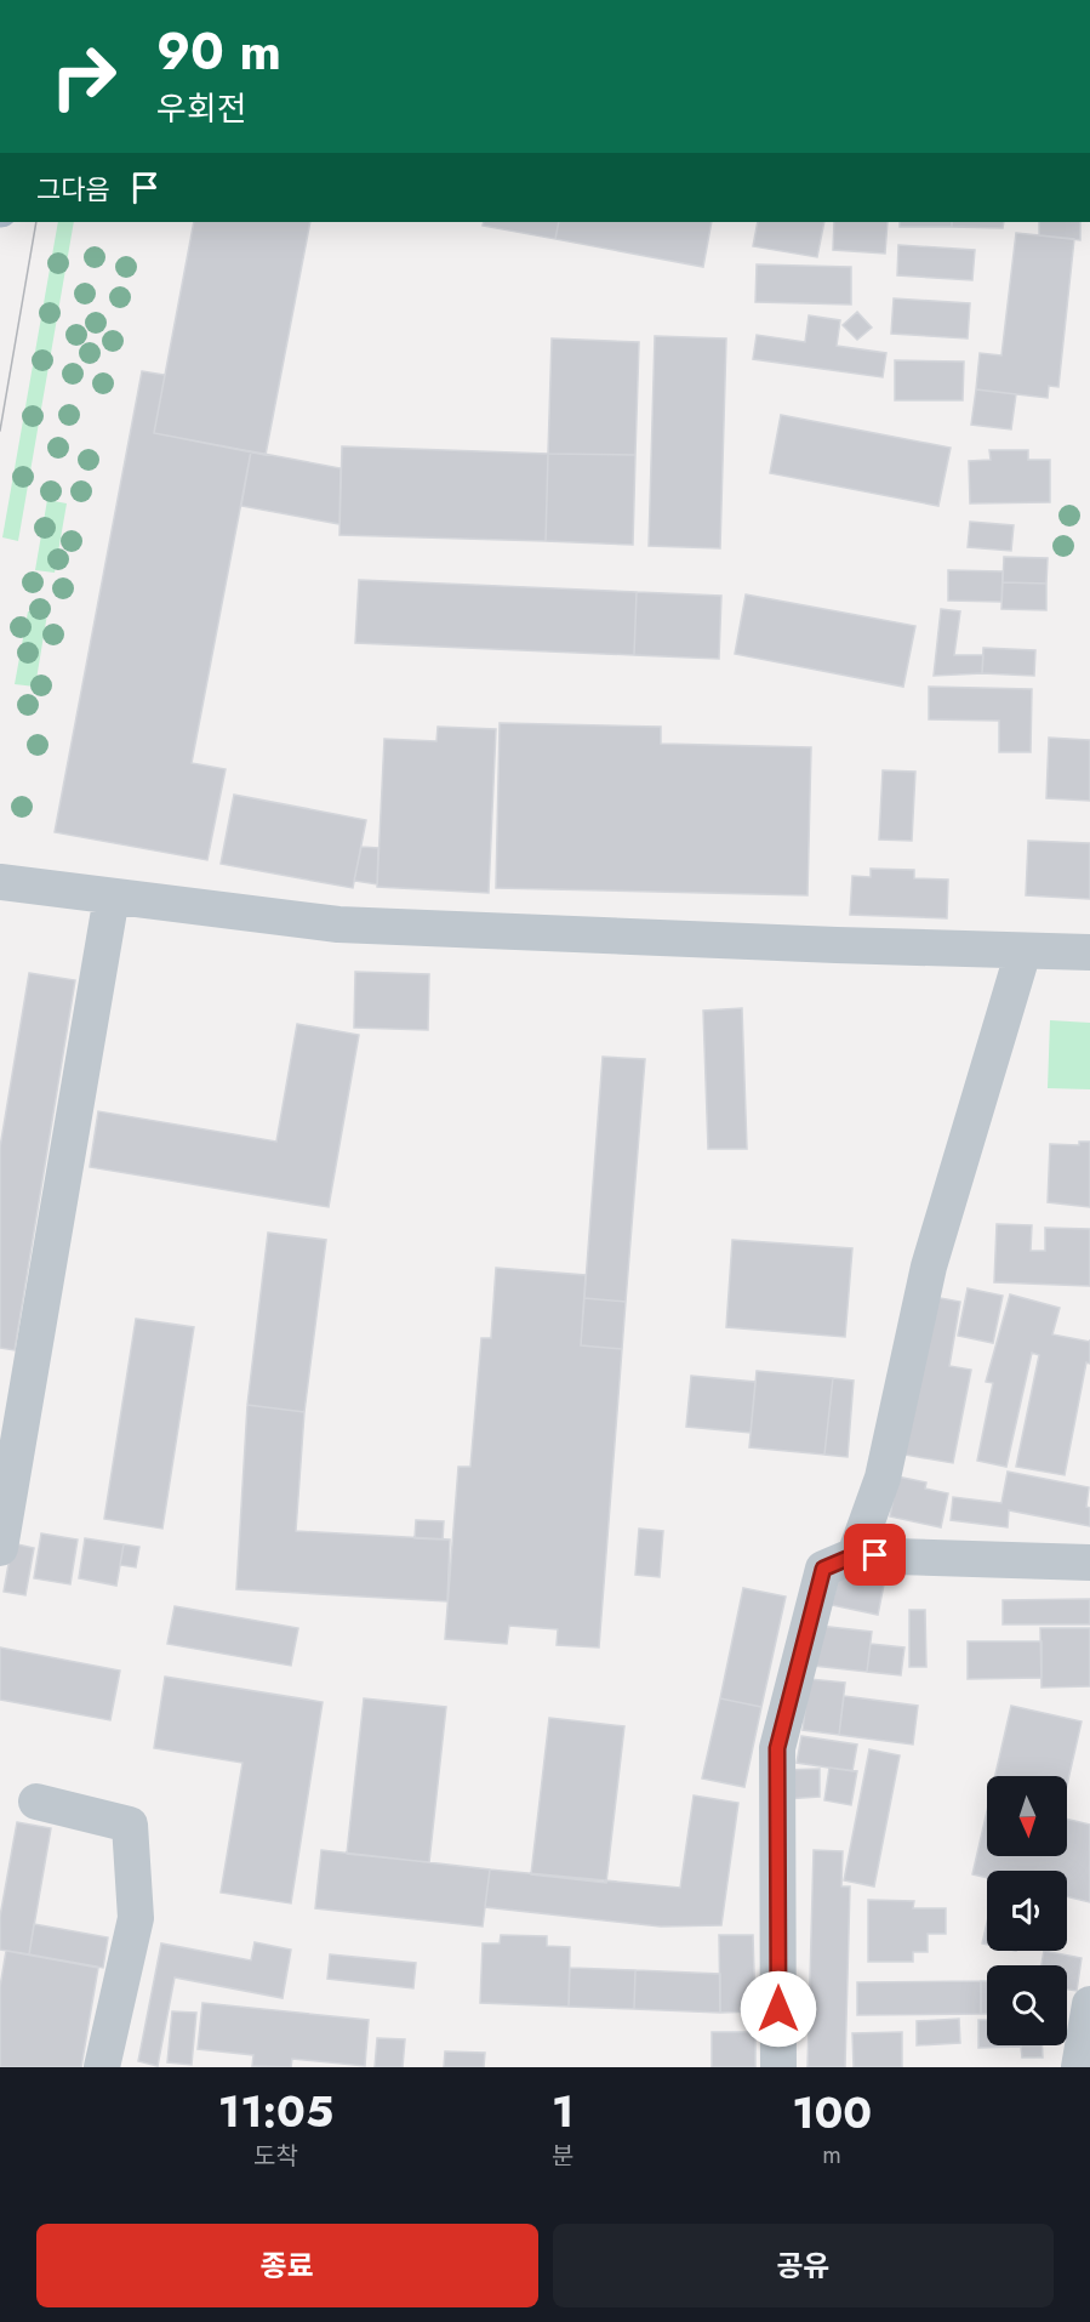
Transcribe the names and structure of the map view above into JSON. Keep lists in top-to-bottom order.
{
  "north": "bottom",
  "page": {
    "turn": ["90 m", "우회전"],
    "then": "그다음",
    "eta": [
      "11:05",
      "도착",
      "1",
      "분",
      "100",
      "m"
    ],
    "buttons": ["종료", "공유"]
  }
}
